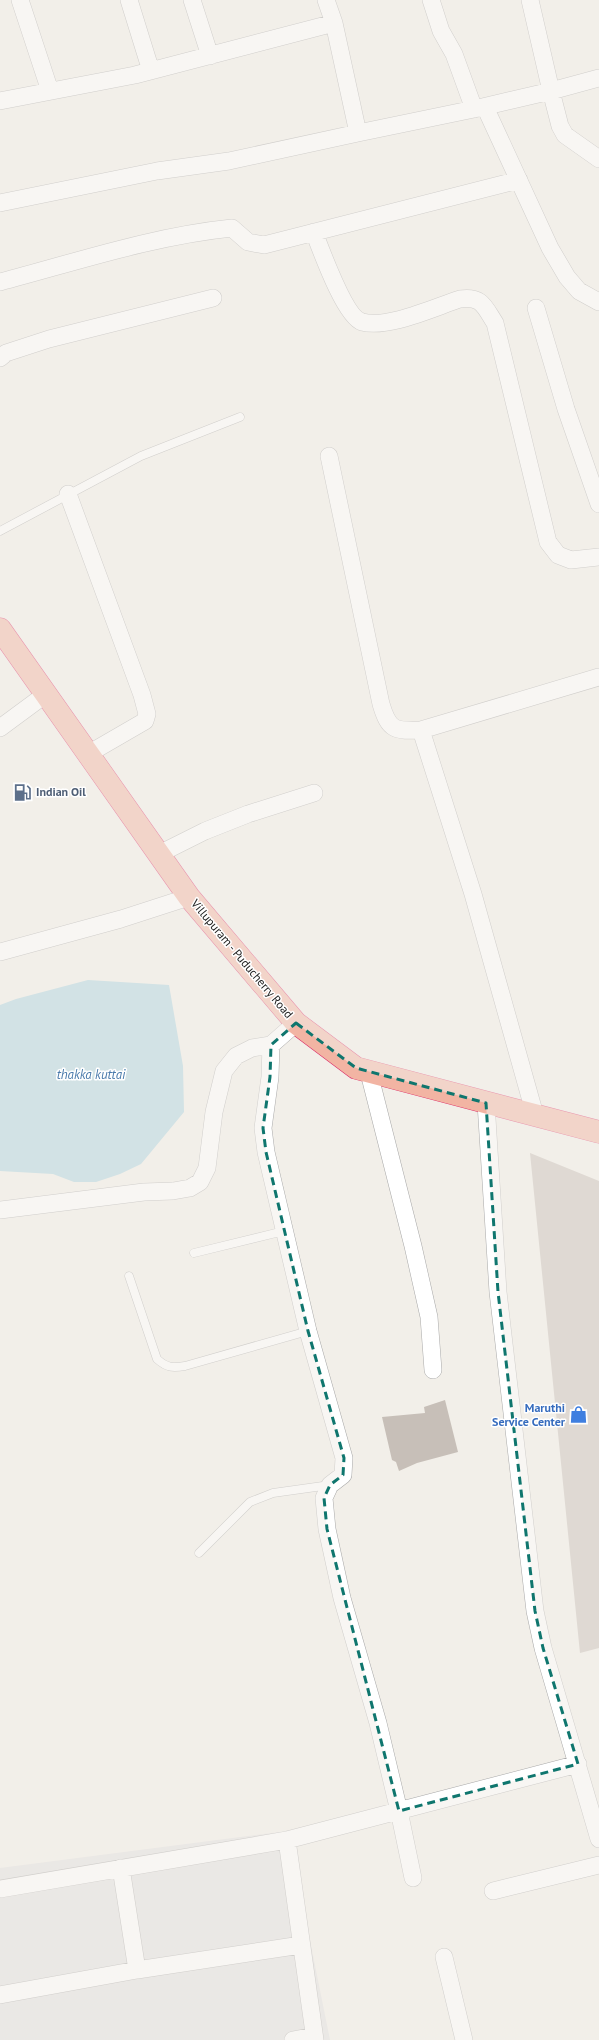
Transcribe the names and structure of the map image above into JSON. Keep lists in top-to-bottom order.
{
  "streets": {
    "highway": ["Villupuram - Puducherry Road"]
  },
  "water": ["thakka kuttai"],
  "places": {
    "fuel station": ["Indian Oil"],
    "shop": ["Maruthi Service Center"]
  }
}
